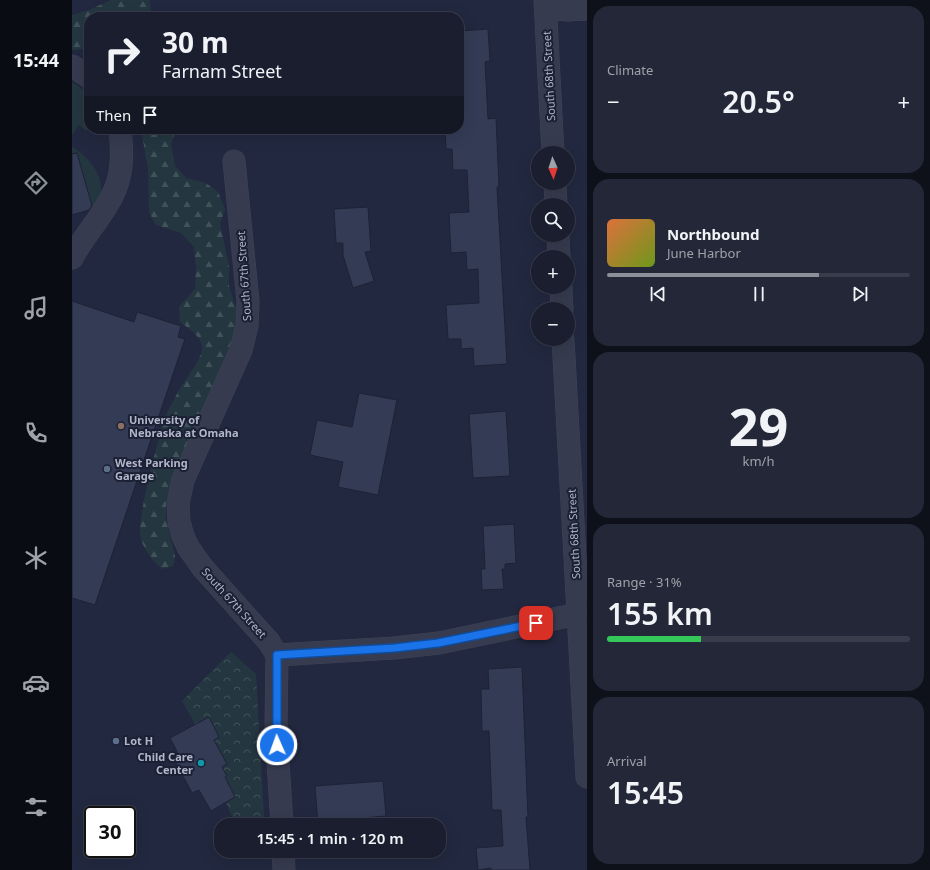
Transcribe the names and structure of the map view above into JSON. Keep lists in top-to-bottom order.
{
  "streets": {
    "street": ["South 68th Street", "South 67th Street"]
  },
  "places": [
    "University of Nebraska at Omaha",
    "West Parking Garage",
    "Lot H",
    "Child Care Center"
  ],
  "north": "bottom",
  "page": {
    "tabs": "15:44",
    "tile": [
      "Climate",
      ["29", "km/h"],
      ["Range · 31%", "155 km"],
      ["Arrival", "15:45"]
    ],
    "turn": ["30 m", "Farnam Street"],
    "heat": ["−", "20.5°", "+"],
    "then": "Then",
    "map_buttons": ["+", "−"],
    "song": ["Northbound", "June Harbor"],
    "limit": "30",
    "trip": "15:45 · 1 min · 120 m"
  }
}
